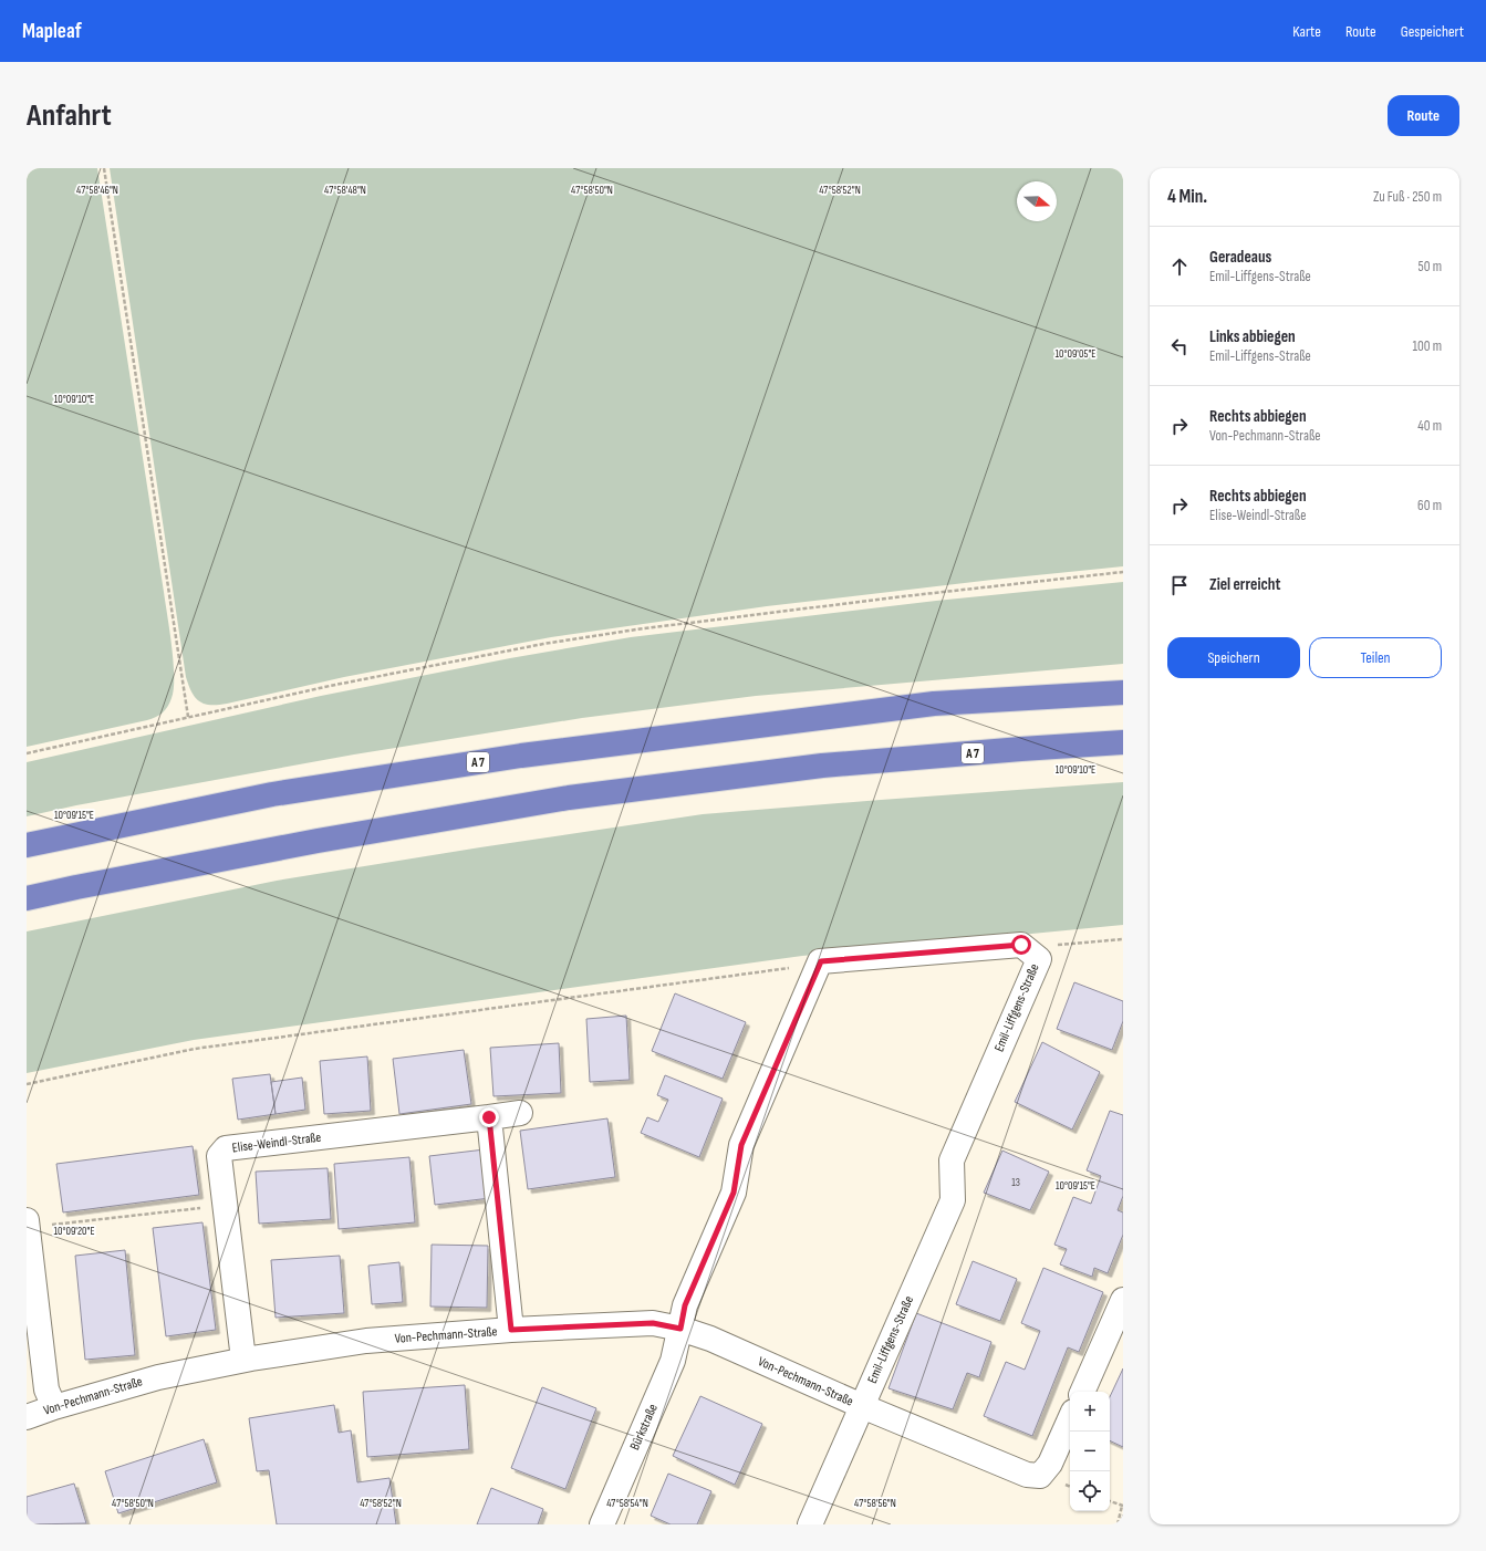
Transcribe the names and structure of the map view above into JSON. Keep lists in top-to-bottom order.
{
  "streets": {
    "highway": ["A 7"],
    "street": [
      "Emil-Liffgens-Straße",
      "Elise-Weindl-Straße",
      "Von-Pechmann-Straße",
      "Bürkstraße"
    ]
  },
  "crossings": [
    ["Emil-Liffgens-Straße", "Von-Pechmann-Straße"],
    ["Elise-Weindl-Straße", "Von-Pechmann-Straße"],
    ["Von-Pechmann-Straße", "Bürkstraße"]
  ],
  "house_numbers": ["13"],
  "north": "right",
  "page": {
    "header": "Mapleaf",
    "nav": ["Karte", "Route", "Gespeichert"],
    "buttons": [
      "Route",
      ["Speichern", "Teilen"]
    ],
    "title": "Anfahrt",
    "heading": ["4 Min.", "Zu Fuß · 250 m"],
    "list": [
      ["Geradeaus", "Emil-Liffgens-Straße", "50 m"],
      ["Links abbiegen", "Emil-Liffgens-Straße", "100 m"],
      ["Rechts abbiegen", "Von-Pechmann-Straße", "40 m"],
      ["Rechts abbiegen", "Elise-Weindl-Straße", "60 m"],
      "Ziel erreicht"
    ],
    "map_buttons": ["+", "−"]
  },
  "coordinates": [
    "47°58'52\"N",
    "47°58'46\"N",
    "47°58'48\"N",
    "47°58'50\"N",
    "10°09'05\"E",
    "10°09'10\"E",
    "10°09'15\"E",
    "10°09'20\"E",
    "47°58'54\"N",
    "47°58'56\"N"
  ]
}
